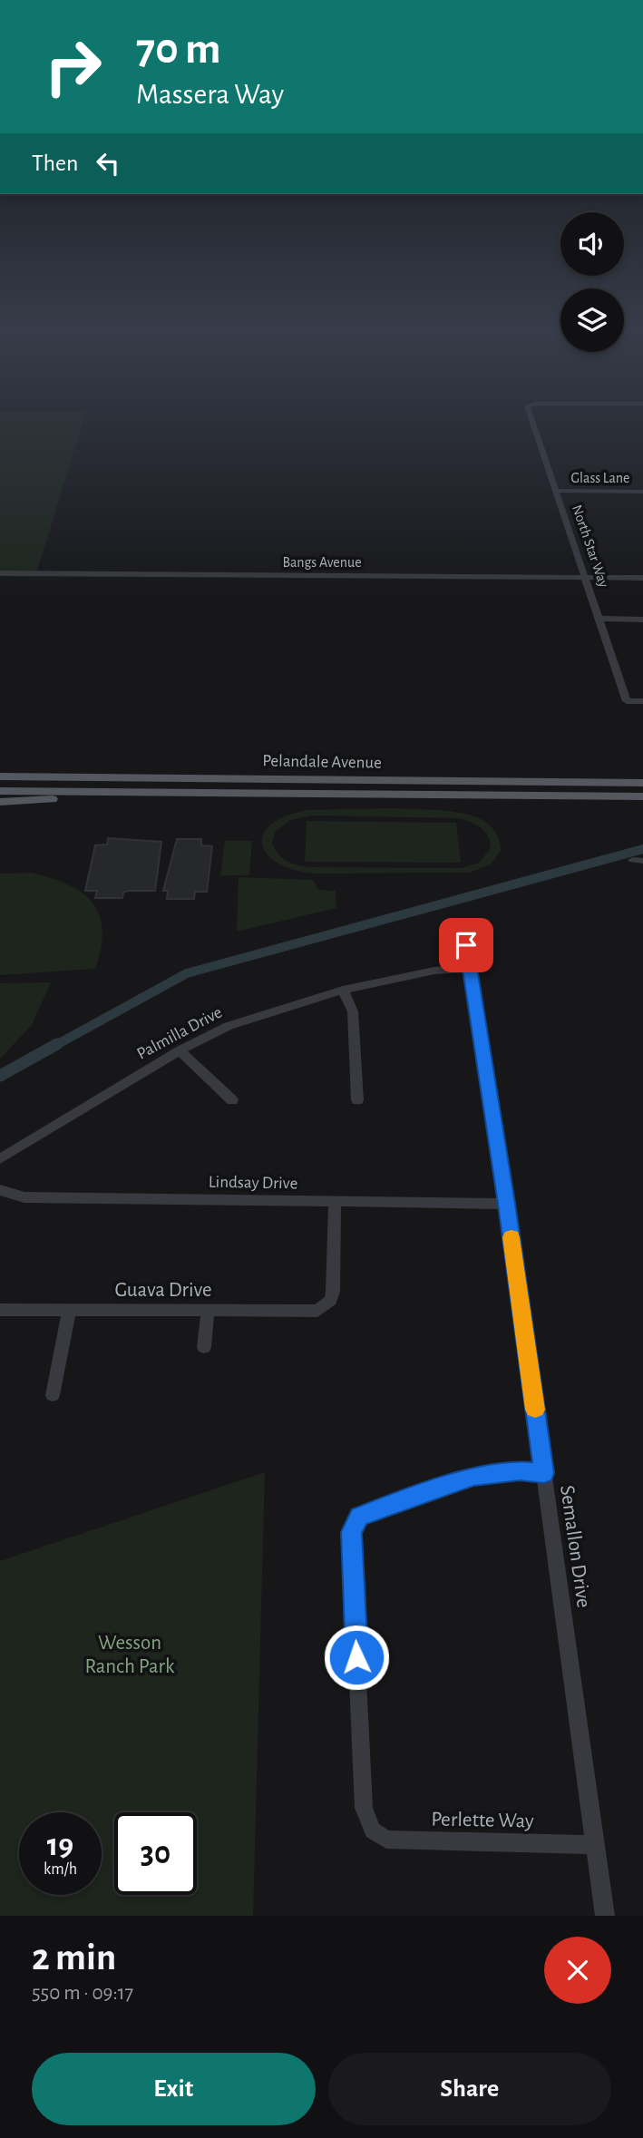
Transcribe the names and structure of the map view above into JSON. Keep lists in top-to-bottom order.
{
  "streets": {
    "main road": ["Pelandale Avenue"],
    "street": [
      "Glass Lane",
      "North Star Way",
      "Bangs Avenue",
      "Palmilla Drive",
      "Lindsay Drive",
      "Guava Drive",
      "Semallon Drive",
      "Perlette Way"
    ]
  },
  "crossings": [
    ["Glass Lane", "North Star Way"],
    ["North Star Way", "Bangs Avenue"],
    ["Palmilla Drive", "Semallon Drive"],
    ["Lindsay Drive", "Semallon Drive"],
    ["Semallon Drive", "Perlette Way"]
  ],
  "parks": ["Wesson Ranch Park"],
  "page": {
    "turn": ["70 m", "Massera Way"],
    "then": "Then",
    "speed": "19 km/h",
    "limit": "30",
    "heading": ["2 min", "550 m · 09:17"],
    "buttons": ["Exit", "Share"]
  }
}
